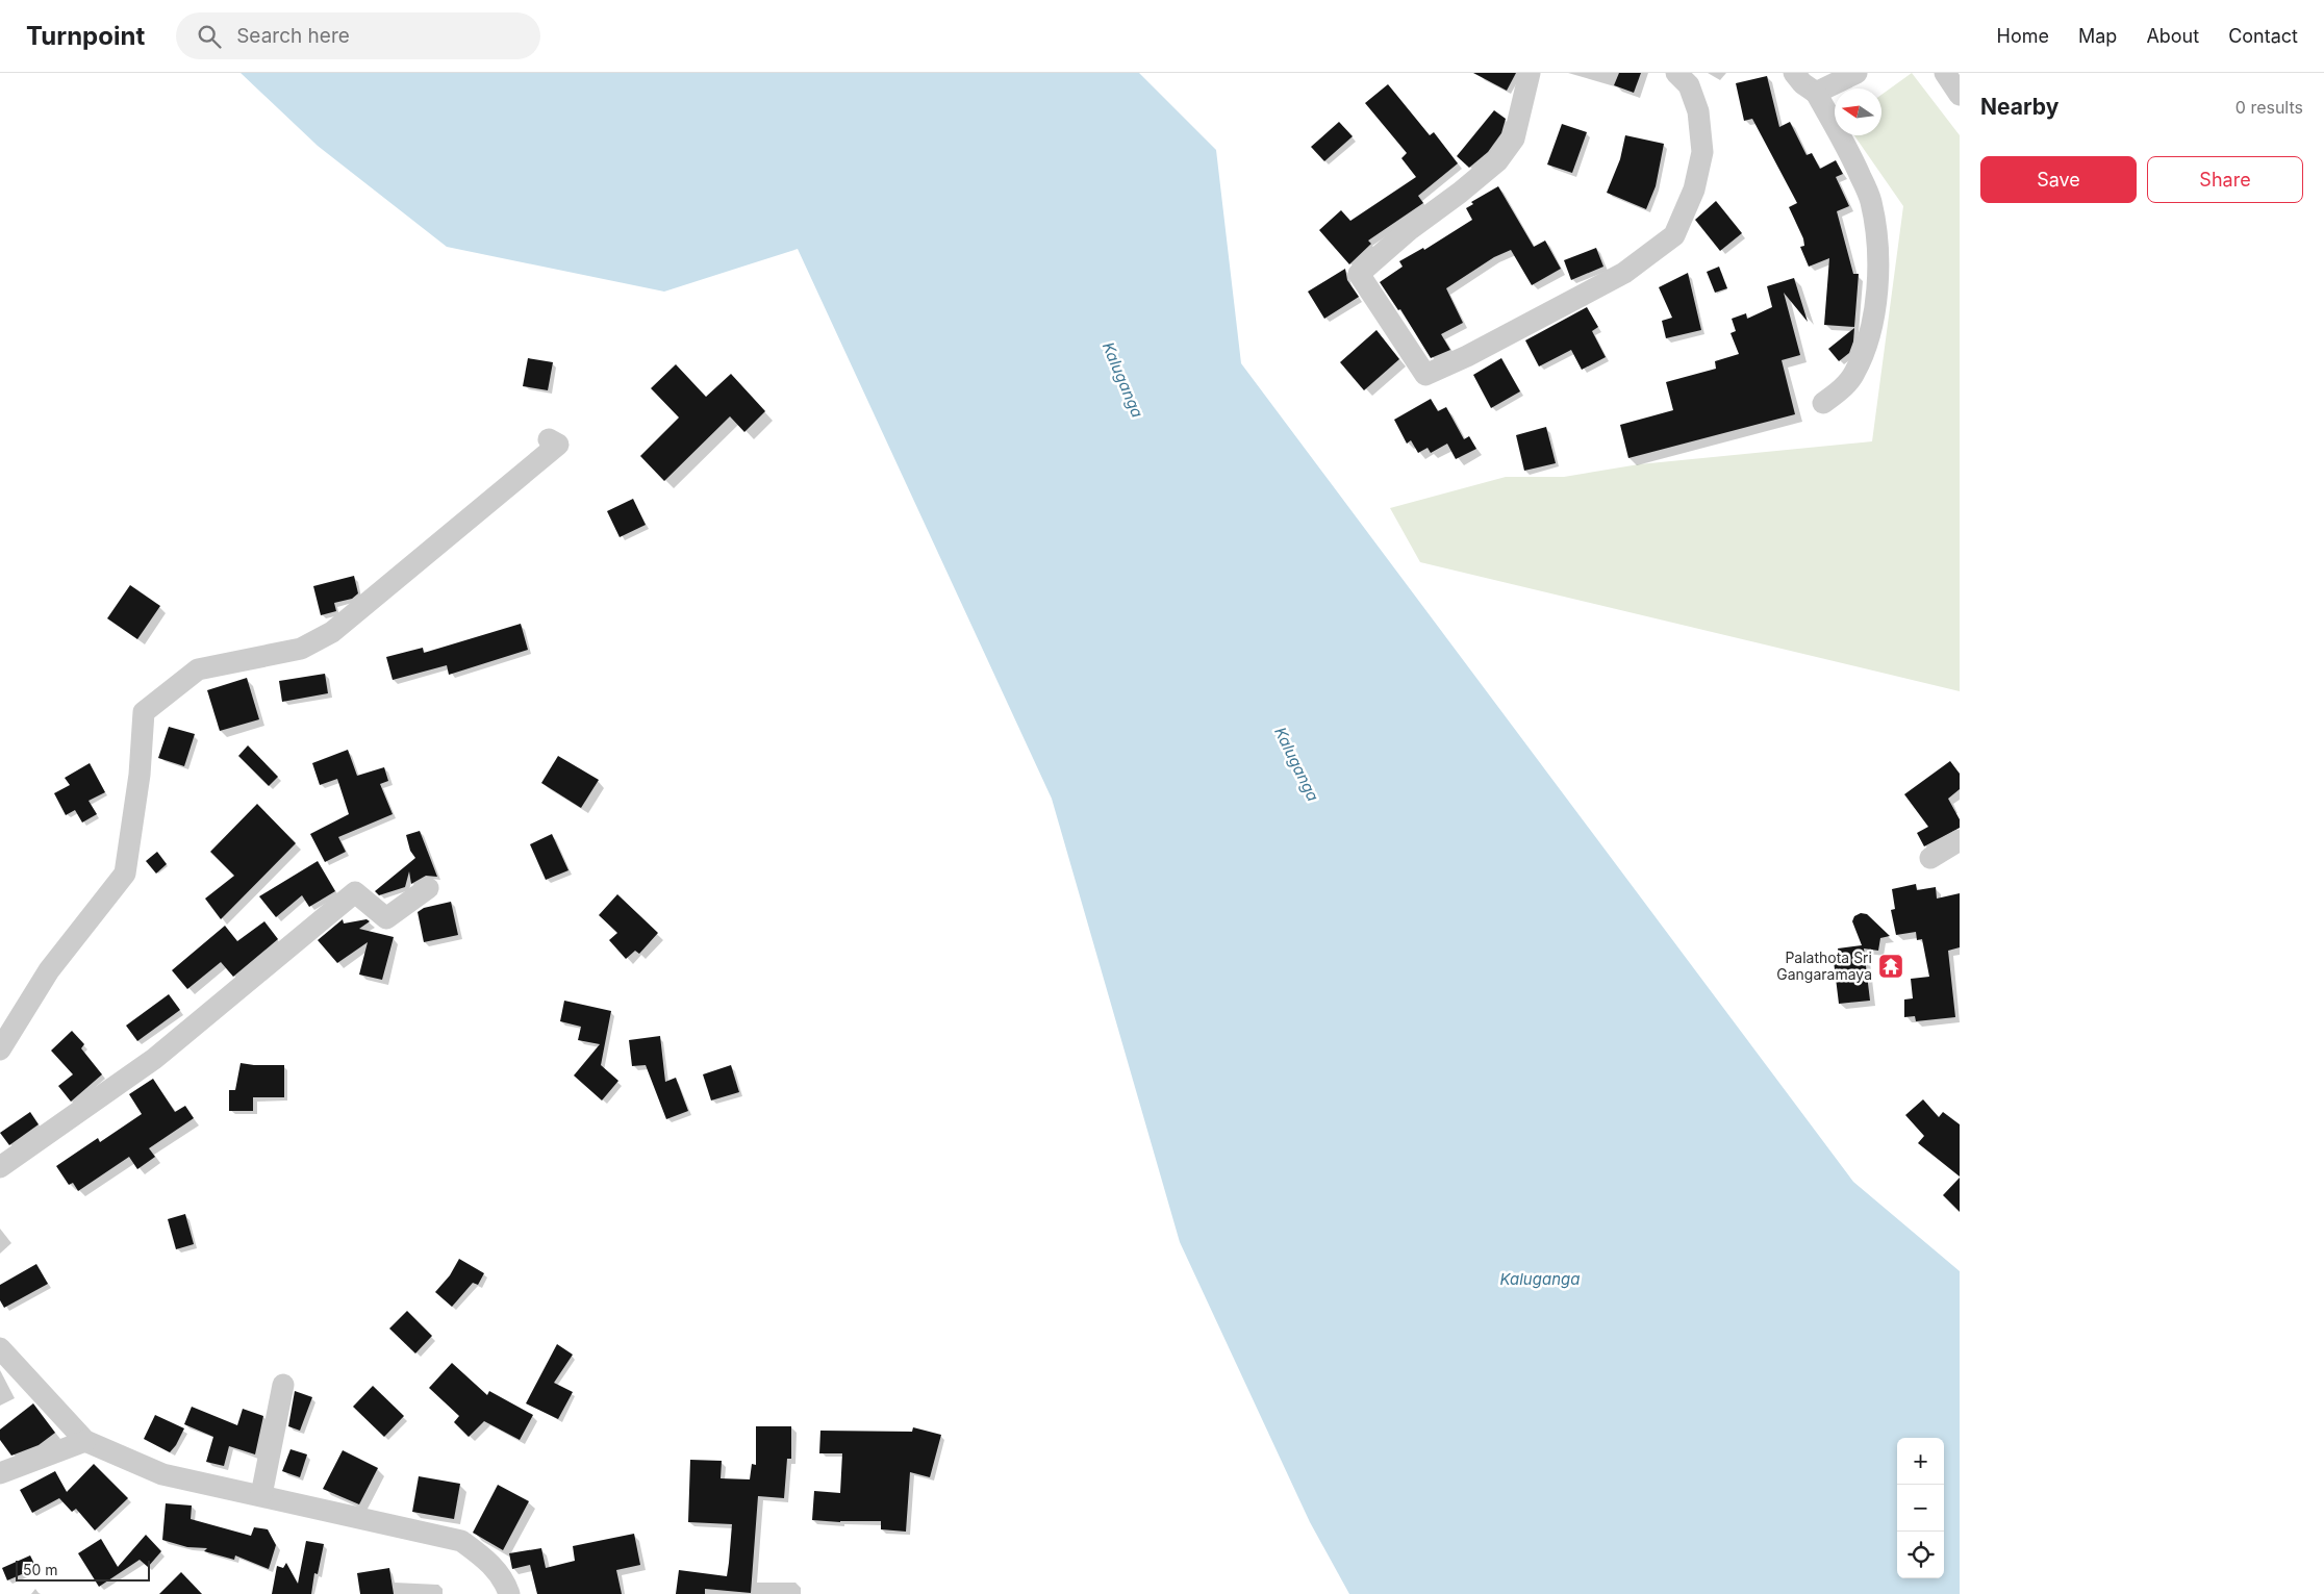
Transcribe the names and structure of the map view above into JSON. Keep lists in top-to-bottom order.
{
  "water": ["Kaluganga"],
  "places": {
    "temple": ["Palathota Sri Gangaramaya"]
  },
  "scale_bar": "50 m",
  "north": "left",
  "page": {
    "header": "Turnpoint",
    "search": "Search here",
    "nav": [
      "Home",
      "Map",
      "About",
      "Contact"
    ],
    "heading": ["Nearby", "0 results"],
    "buttons": ["Save", "Share"],
    "map_buttons": ["+", "−"],
    "scale": "50 m"
  }
}
